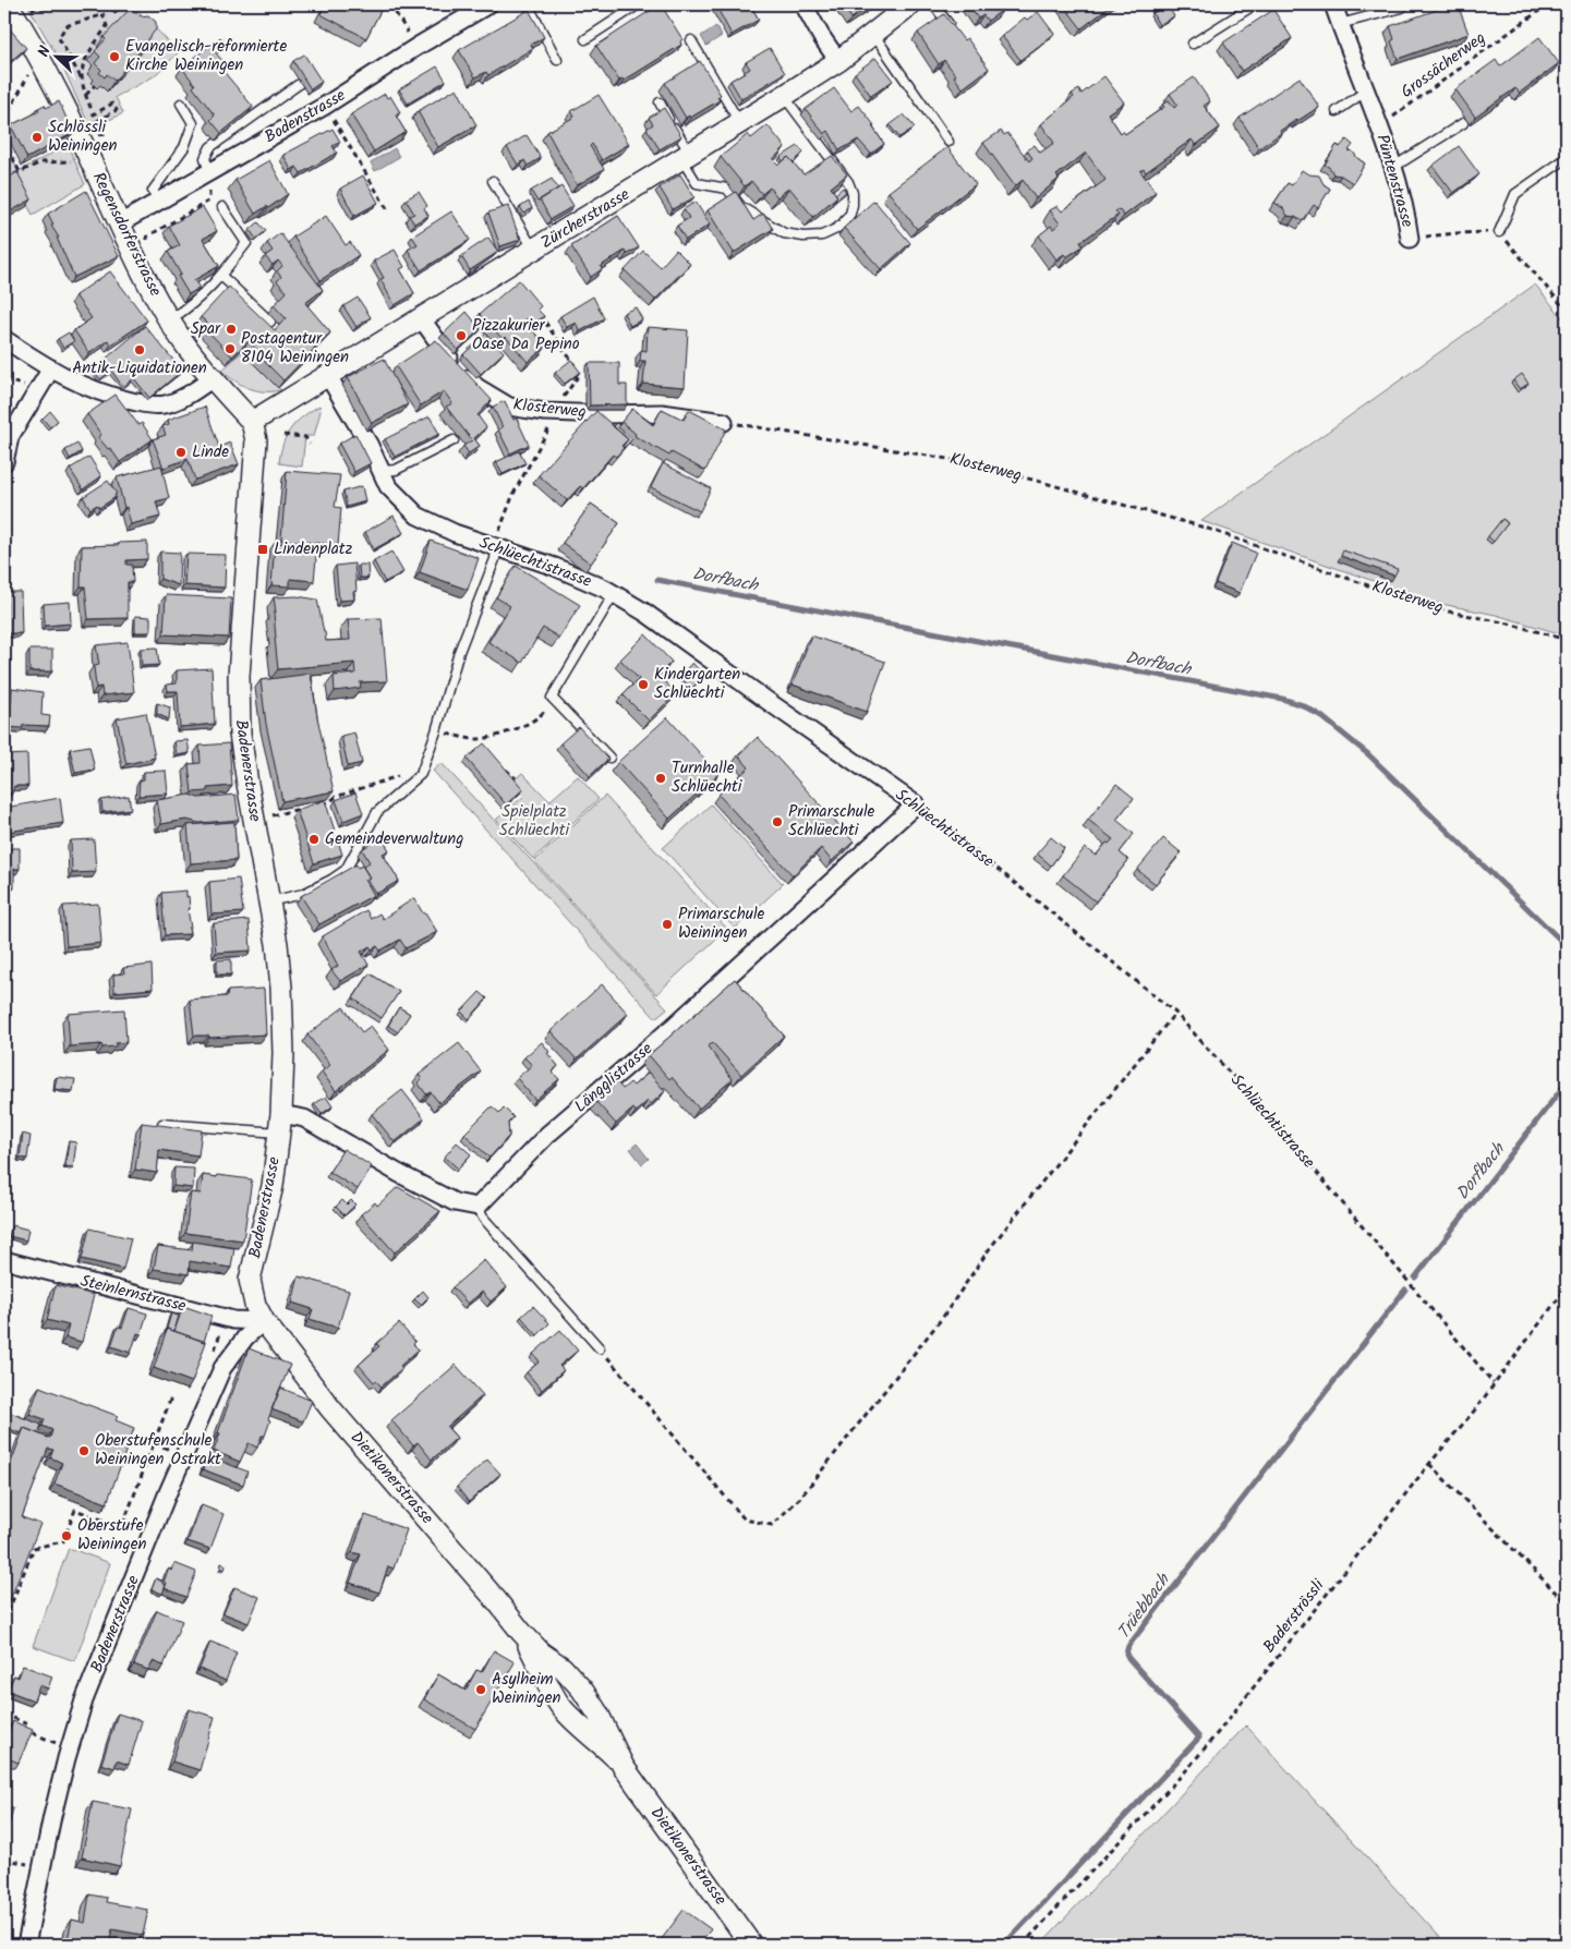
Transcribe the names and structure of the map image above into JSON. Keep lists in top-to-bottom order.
{
  "streets": {
    "street": [
      "Bodenstrasse",
      "Püntenstrasse",
      "Zürcherstrasse",
      "Regensdorferstrasse",
      "Klosterweg",
      "Schlüechtistrasse",
      "Badenerstrasse",
      "Längglistrasse",
      "Steinlernstrasse",
      "Dietikonerstrasse"
    ],
    "path": ["Grossächerweg", "Baderströssli"]
  },
  "crossings": [
    ["Grossächerweg", "Püntenstrasse"],
    ["Bodenstrasse", "Regensdorferstrasse"],
    ["Zürcherstrasse", "Regensdorferstrasse"],
    ["Zürcherstrasse", "Klosterweg"],
    ["Zürcherstrasse", "Schlüechtistrasse"],
    ["Zürcherstrasse", "Badenerstrasse"],
    ["Regensdorferstrasse", "Badenerstrasse"],
    ["Schlüechtistrasse", "Längglistrasse"],
    ["Schlüechtistrasse", "Baderströssli"],
    ["Badenerstrasse", "Steinlernstrasse"],
    ["Badenerstrasse", "Dietikonerstrasse"],
    ["Steinlernstrasse", "Dietikonerstrasse"]
  ],
  "water": ["Dorfbach", "Trüebbach"],
  "parks": ["Spielplatz Schlüechti"],
  "places": {
    "other": [
      "Evangelisch-reformierte Kirche Weiningen",
      "Schlössli Weiningen",
      "Spar",
      "Pizzakurier Oase Da Pepino",
      "Postagentur 8104 Weiningen",
      "Antik-Liquidationen",
      "Linde",
      "Kindergarten Schlüechti",
      "Turnhalle Schlüechti",
      "Primarschule Schlüechti",
      "Gemeindeverwaltung",
      "Primarschule Weiningen",
      "Oberstufenschule Weiningen Ostrakt",
      "Oberstufe Weiningen",
      "Asylheim Weiningen"
    ],
    "transit": ["Lindenplatz"]
  },
  "north": "top left"
}
